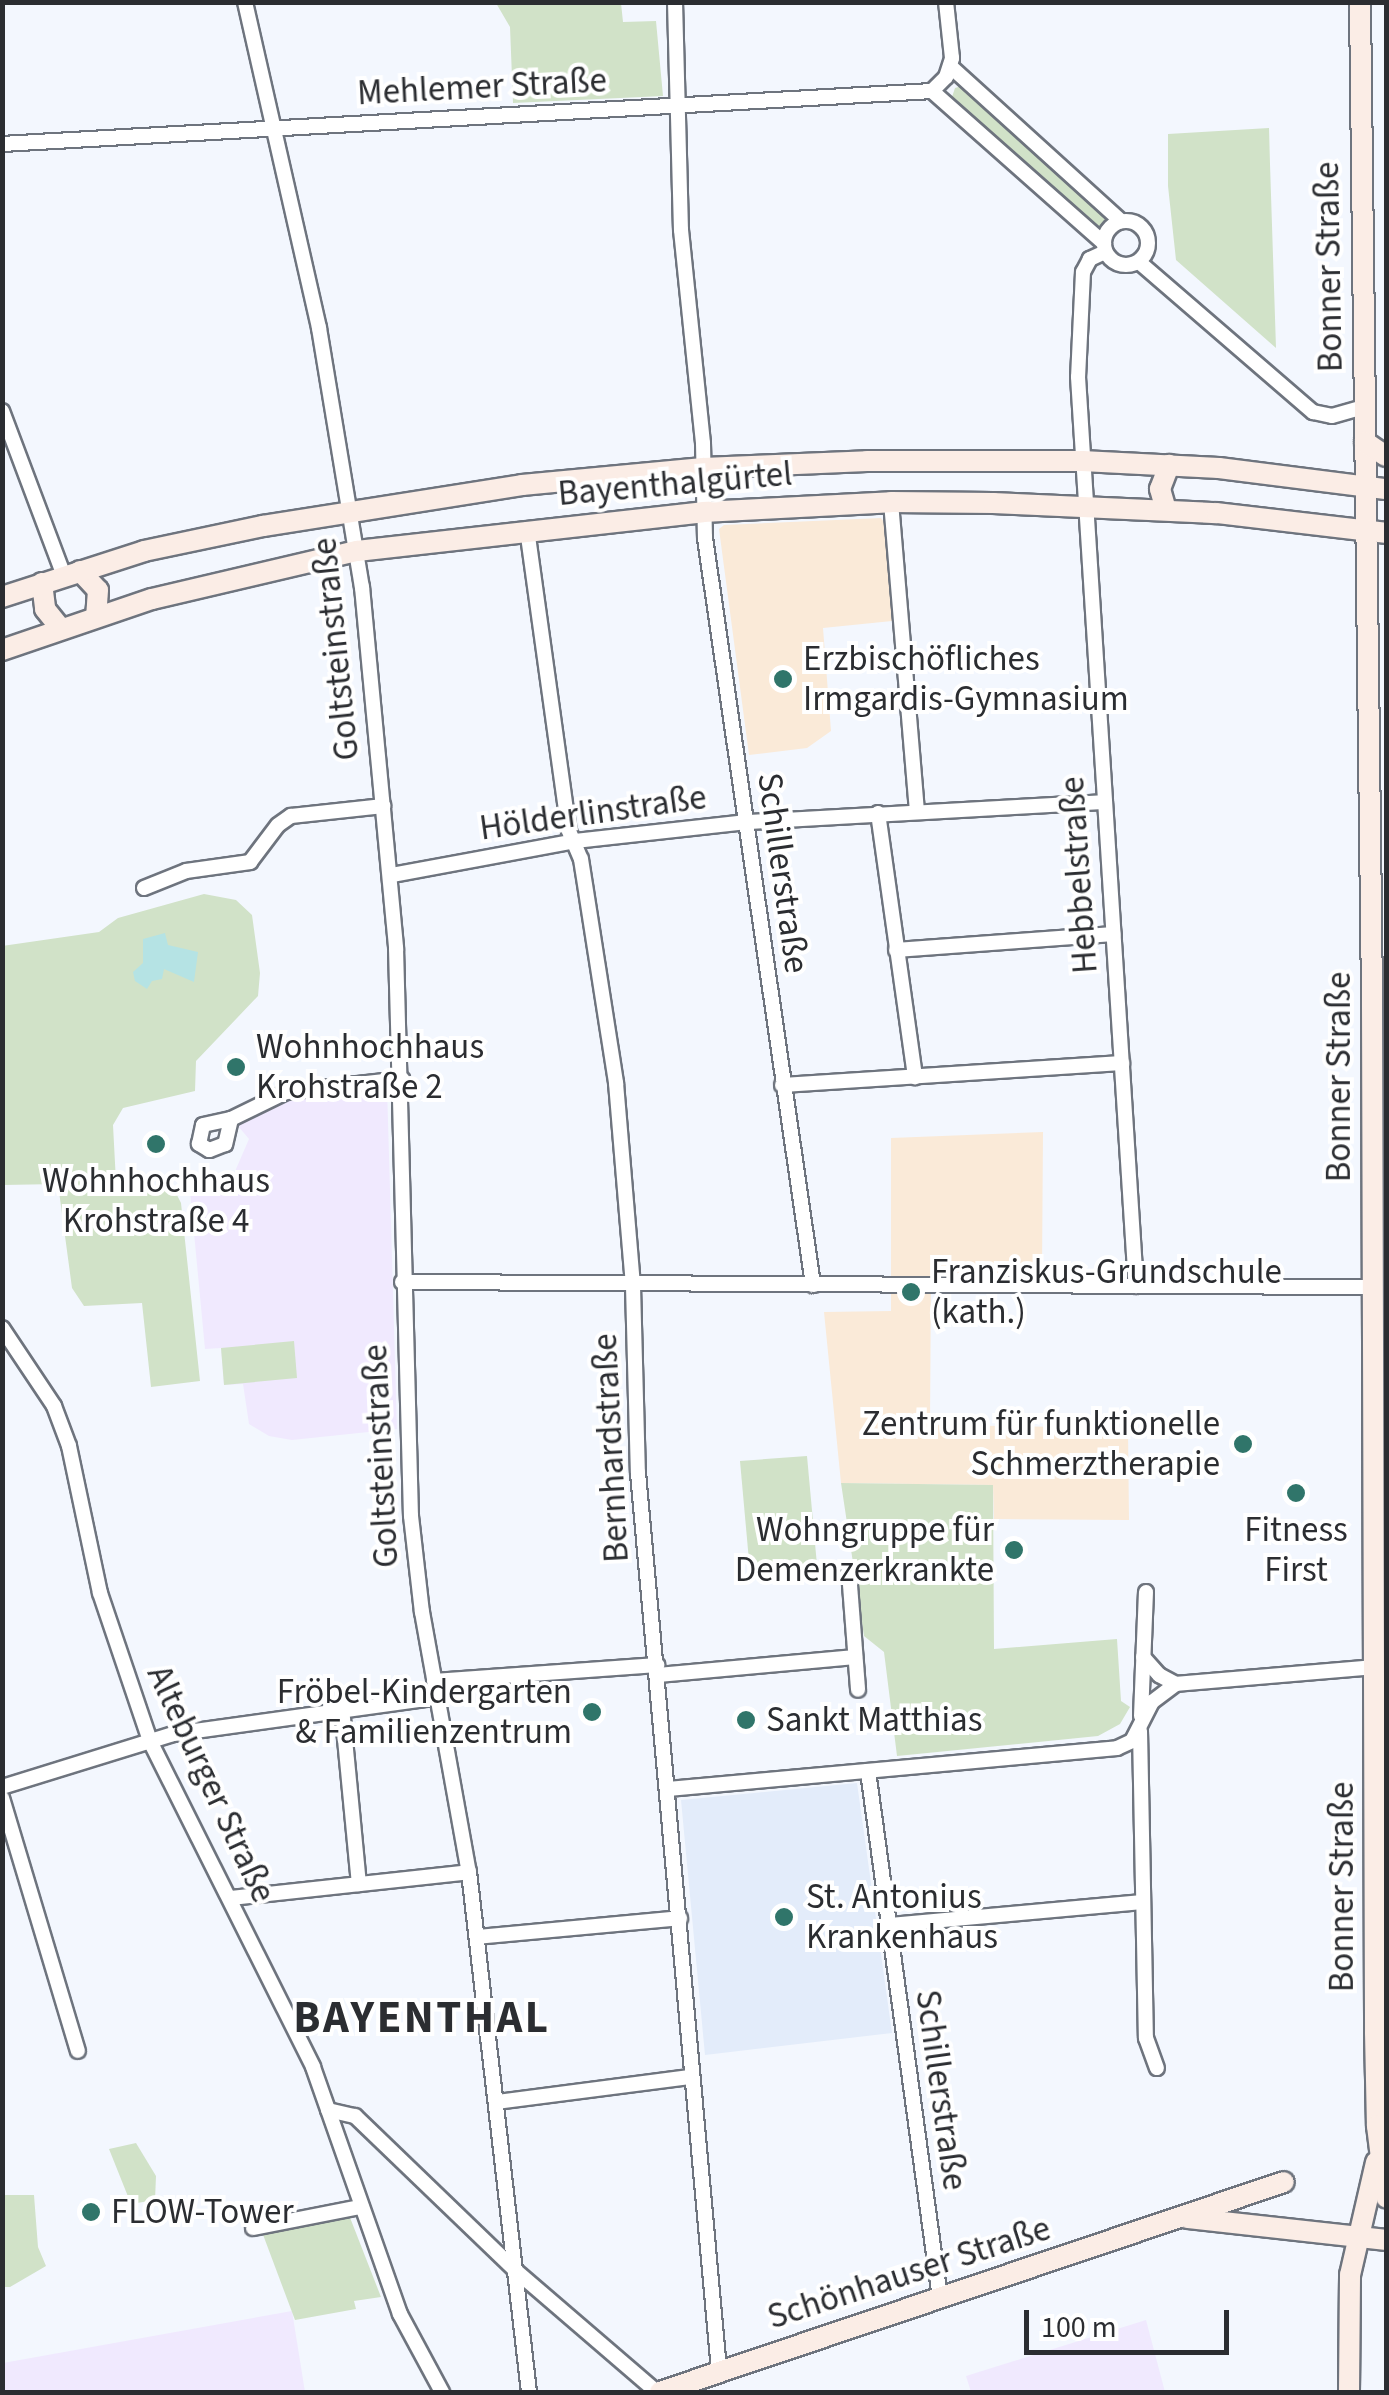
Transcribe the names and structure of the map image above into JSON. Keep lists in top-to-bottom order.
{
  "streets": {
    "main road": ["Bonner Straße", "Bayenthalgürtel", "Schönhauser Straße"],
    "street": [
      "Mehlemer Straße",
      "Goltsteinstraße",
      "Hölderlinstraße",
      "Schillerstraße",
      "Hebbelstraße",
      "Bernhardstraße",
      "Alteburger Straße"
    ]
  },
  "crossings": [
    ["Mehlemer Straße", "Goltsteinstraße"],
    ["Mehlemer Straße", "Schillerstraße"],
    ["Bonner Straße", "Bayenthalgürtel"],
    ["Bonner Straße", "Schönhauser Straße"],
    ["Bayenthalgürtel", "Goltsteinstraße"],
    ["Bayenthalgürtel", "Schillerstraße"],
    ["Bayenthalgürtel", "Hebbelstraße"],
    ["Bayenthalgürtel", "Bernhardstraße"],
    ["Goltsteinstraße", "Hölderlinstraße"],
    ["Hölderlinstraße", "Schillerstraße"],
    ["Hölderlinstraße", "Hebbelstraße"],
    ["Hölderlinstraße", "Bernhardstraße"],
    ["Schillerstraße", "Schönhauser Straße"],
    ["Bernhardstraße", "Schönhauser Straße"]
  ],
  "districts": ["BAYENTHAL"],
  "places": [
    "Erzbischöfliches Irmgardis-Gymnasium",
    "Wohnhochhaus Krohstraße 2",
    "Wohnhochhaus Krohstraße 4",
    "Franziskus-Grundschule (kath.)",
    "Zentrum für funktionelle Schmerztherapie",
    "Fitness First",
    "Wohngruppe für Demenzerkrankte",
    "Fröbel-Kindergarten & Familienzentrum",
    "Sankt Matthias",
    "St. Antonius Krankenhaus",
    "FLOW-Tower"
  ],
  "scale_bar": "100 m"
}
